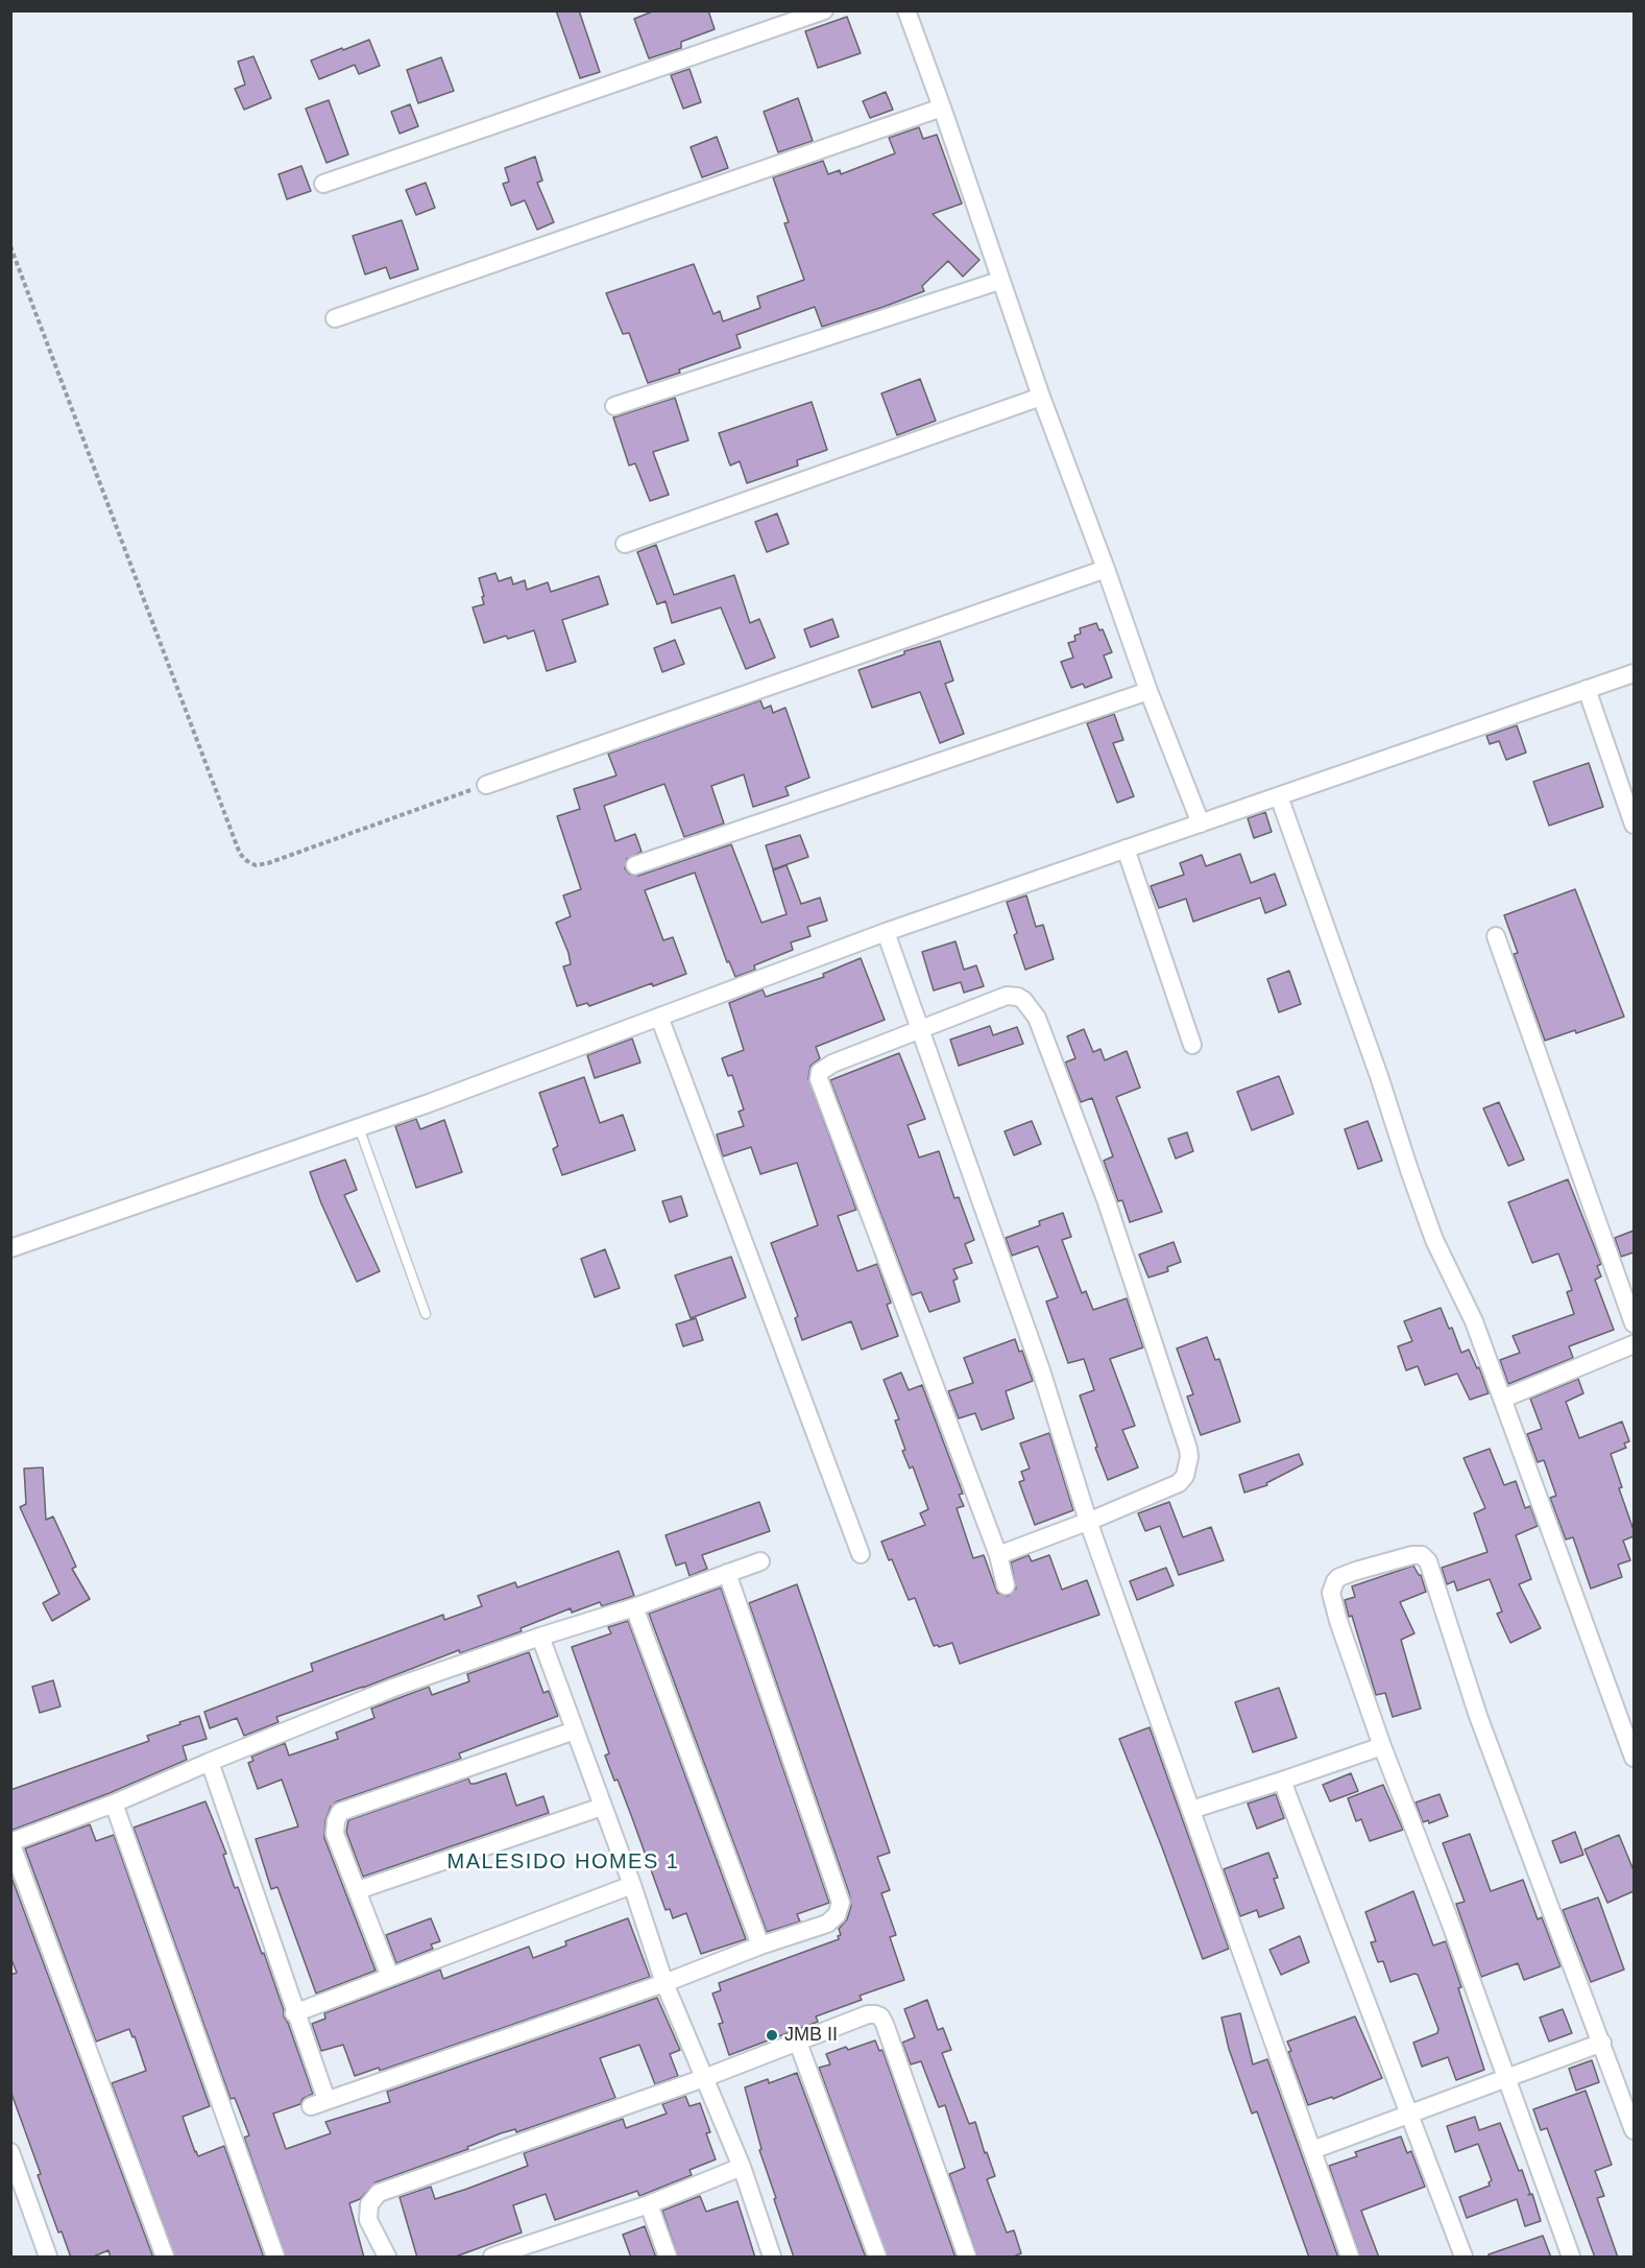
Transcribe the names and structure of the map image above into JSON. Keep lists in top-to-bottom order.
{
  "districts": ["MALESIDO HOMES 1"],
  "places": ["JMB II"]
}
